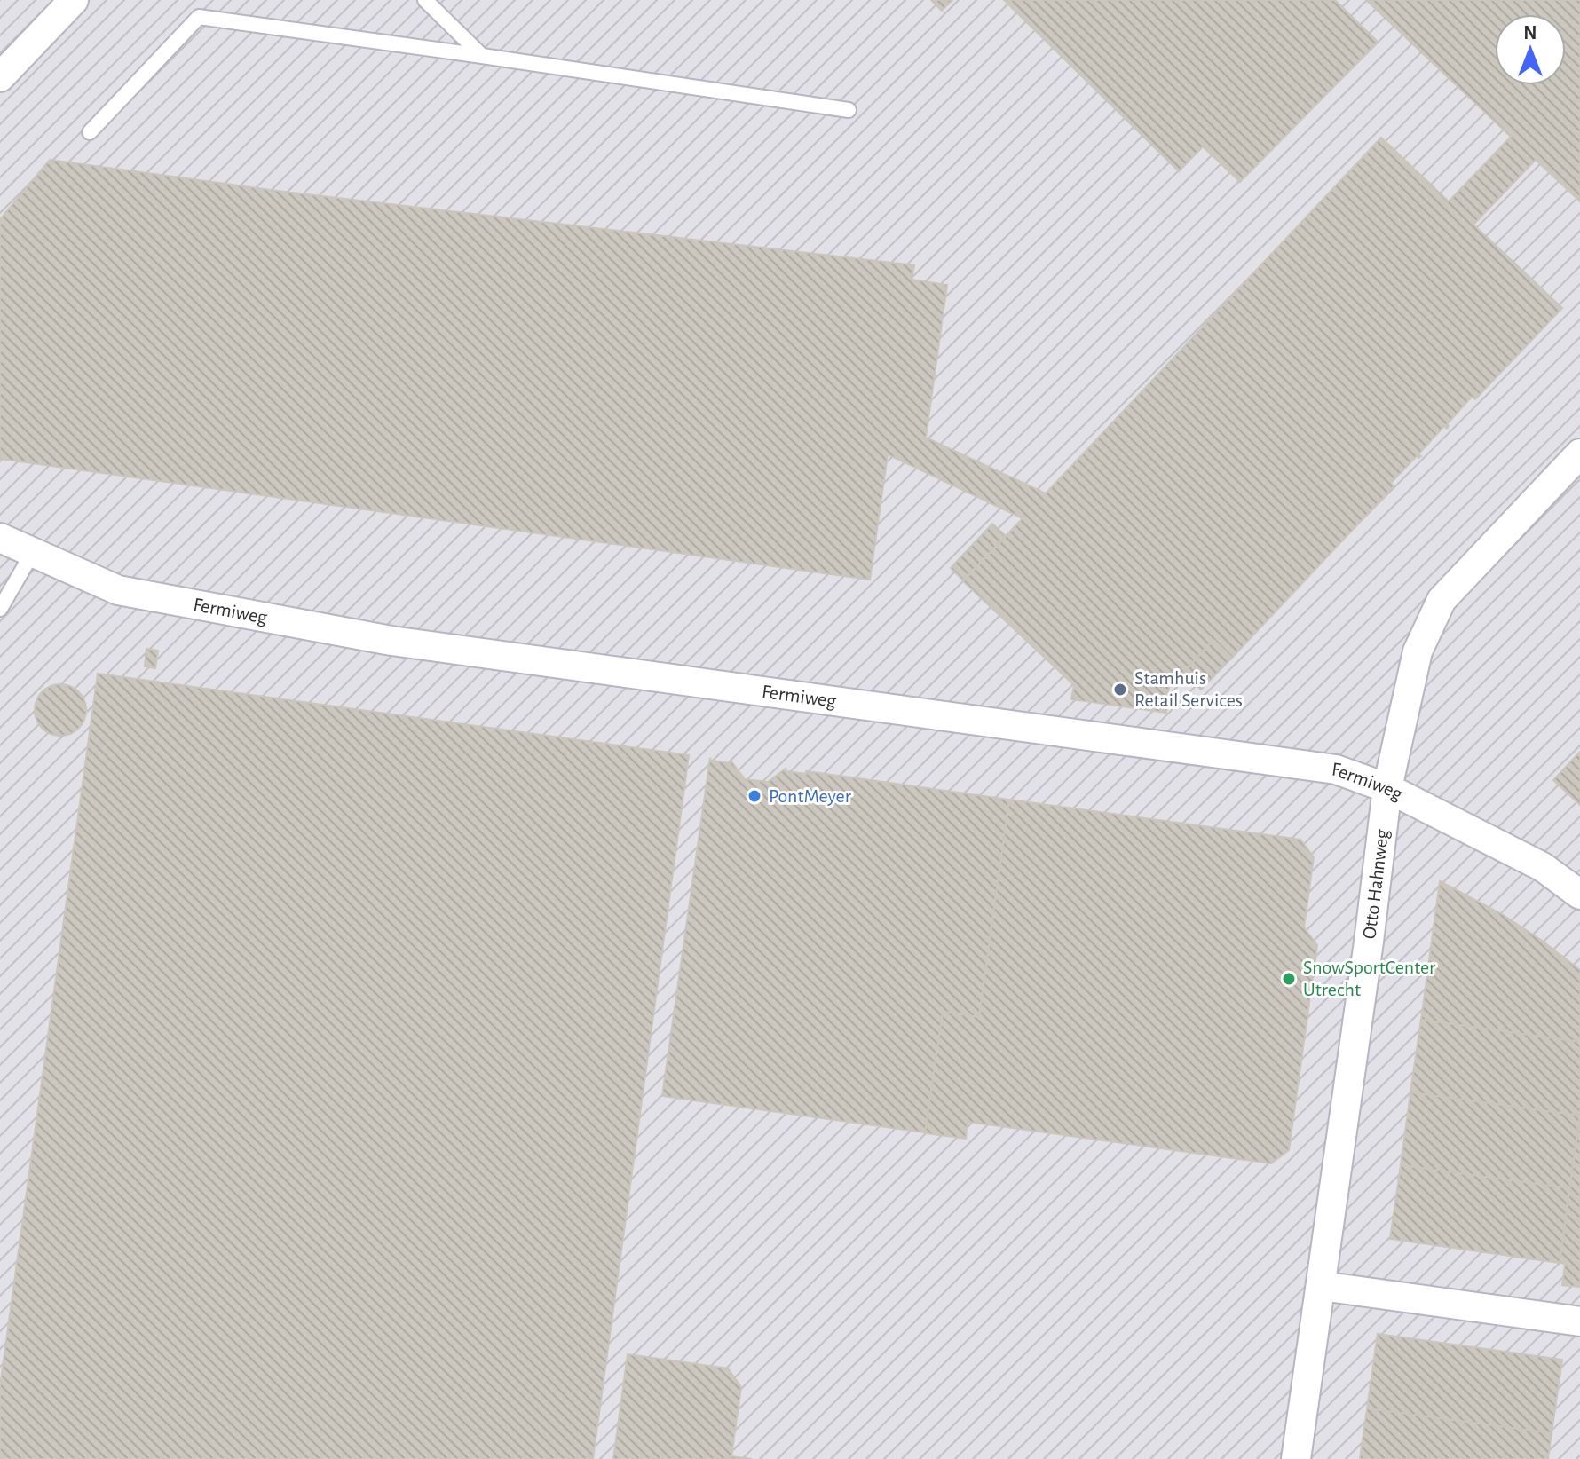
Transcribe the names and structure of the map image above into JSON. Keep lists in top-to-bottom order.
{
  "streets": {
    "street": ["Fermiweg", "Otto Hahnweg"]
  },
  "crossings": [
    ["Fermiweg", "Otto Hahnweg"]
  ],
  "places": ["Stamhuis Retail Services", "PontMeyer", "SnowSportCenter Utrecht"],
  "north": "top"
}
